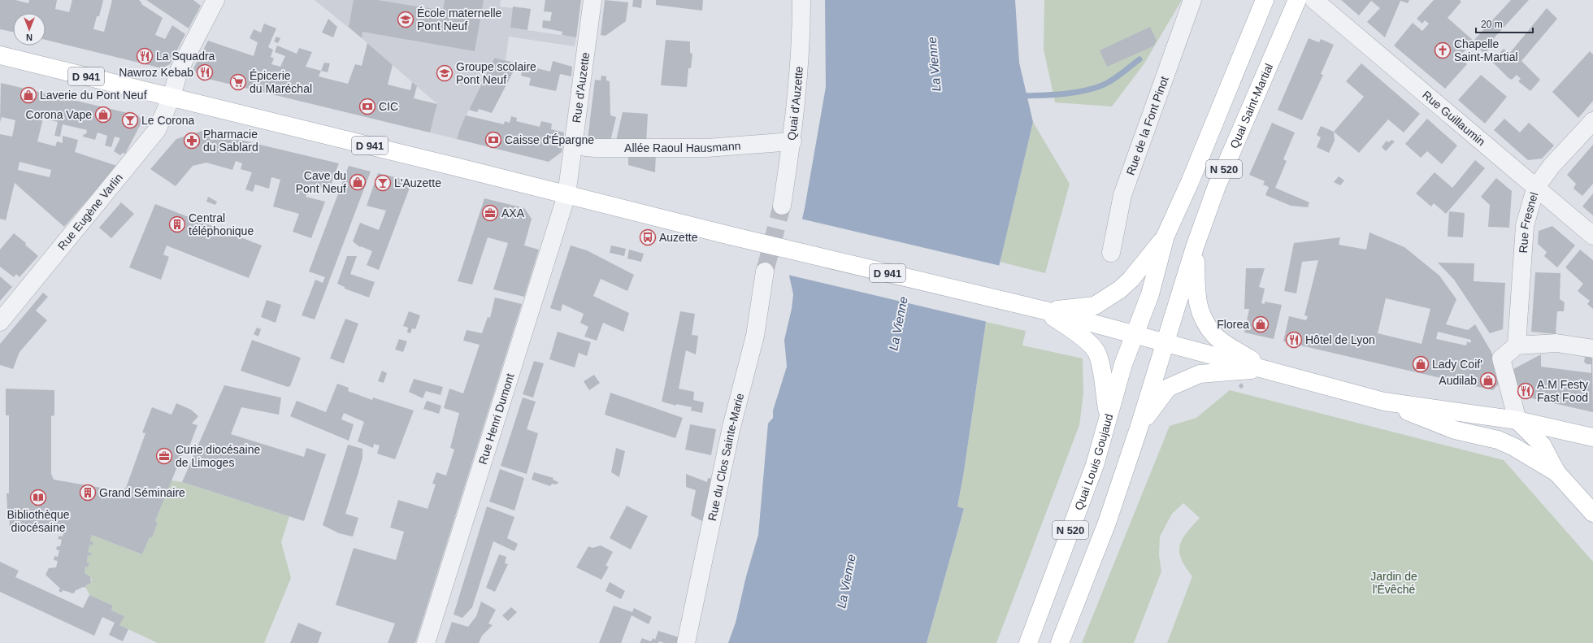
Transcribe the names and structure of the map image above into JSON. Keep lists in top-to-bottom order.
{
  "streets": {
    "main road": [
      "D 941",
      "Quai Saint-Martial",
      "N 520",
      "Quai Louis Goujaud"
    ],
    "street": [
      "Rue d'Auzette",
      "Quai d'Auzette",
      "Rue Guillaumin",
      "Rue de la Font Pinot",
      "Allée Raoul Hausmann",
      "Rue Eugène Varlin",
      "Rue Fresnel",
      "Rue Henri Dumont",
      "Rue du Clos Sainte-Marie"
    ]
  },
  "crossings": [
    ["D 941", "Rue d'Auzette"],
    ["D 941", "Quai Saint-Martial"],
    ["D 941", "N 520"],
    ["D 941", "Rue Eugène Varlin"],
    ["D 941", "Rue Henri Dumont"],
    ["D 941", "Quai Louis Goujaud"],
    ["Rue d'Auzette", "Allée Raoul Hausmann"],
    ["Rue d'Auzette", "Rue Henri Dumont"],
    ["Quai d'Auzette", "Allée Raoul Hausmann"],
    ["Quai Saint-Martial", "N 520"],
    ["Rue Guillaumin", "Rue Fresnel"],
    ["N 520", "Quai Louis Goujaud"]
  ],
  "water": ["La Vienne"],
  "parks": ["Jardin de l'Évêché"],
  "places": {
    "school or university": ["École maternelle Pont Neuf", "Groupe scolaire Pont Neuf"],
    "church": ["Chapelle Saint-Martial"],
    "restaurant": [
      "La Squadra",
      "Nawroz Kebab",
      "Hôtel de Lyon",
      "A.M Festy Fast Food"
    ],
    "supermarket": ["Épicerie du Maréchal"],
    "shop": [
      "Laverie du Pont Neuf",
      "Corona Vape",
      "Cave du Pont Neuf",
      "Florea",
      "Lady Coif'",
      "Audilab"
    ],
    "bank": ["CIC", "Caisse d'Épargne"],
    "bar": ["Le Corona", "L'Auzette"],
    "pharmacy": ["Pharmacie du Sablard"],
    "office": ["AXA", "Curie diocésaine de Limoges"],
    "building": ["Central téléphonique", "Grand Séminaire"],
    "bus stop": ["Auzette"],
    "library": ["Bibliothèque diocésaine"]
  },
  "scale_bar": "20 m",
  "north": "bottom"
}
